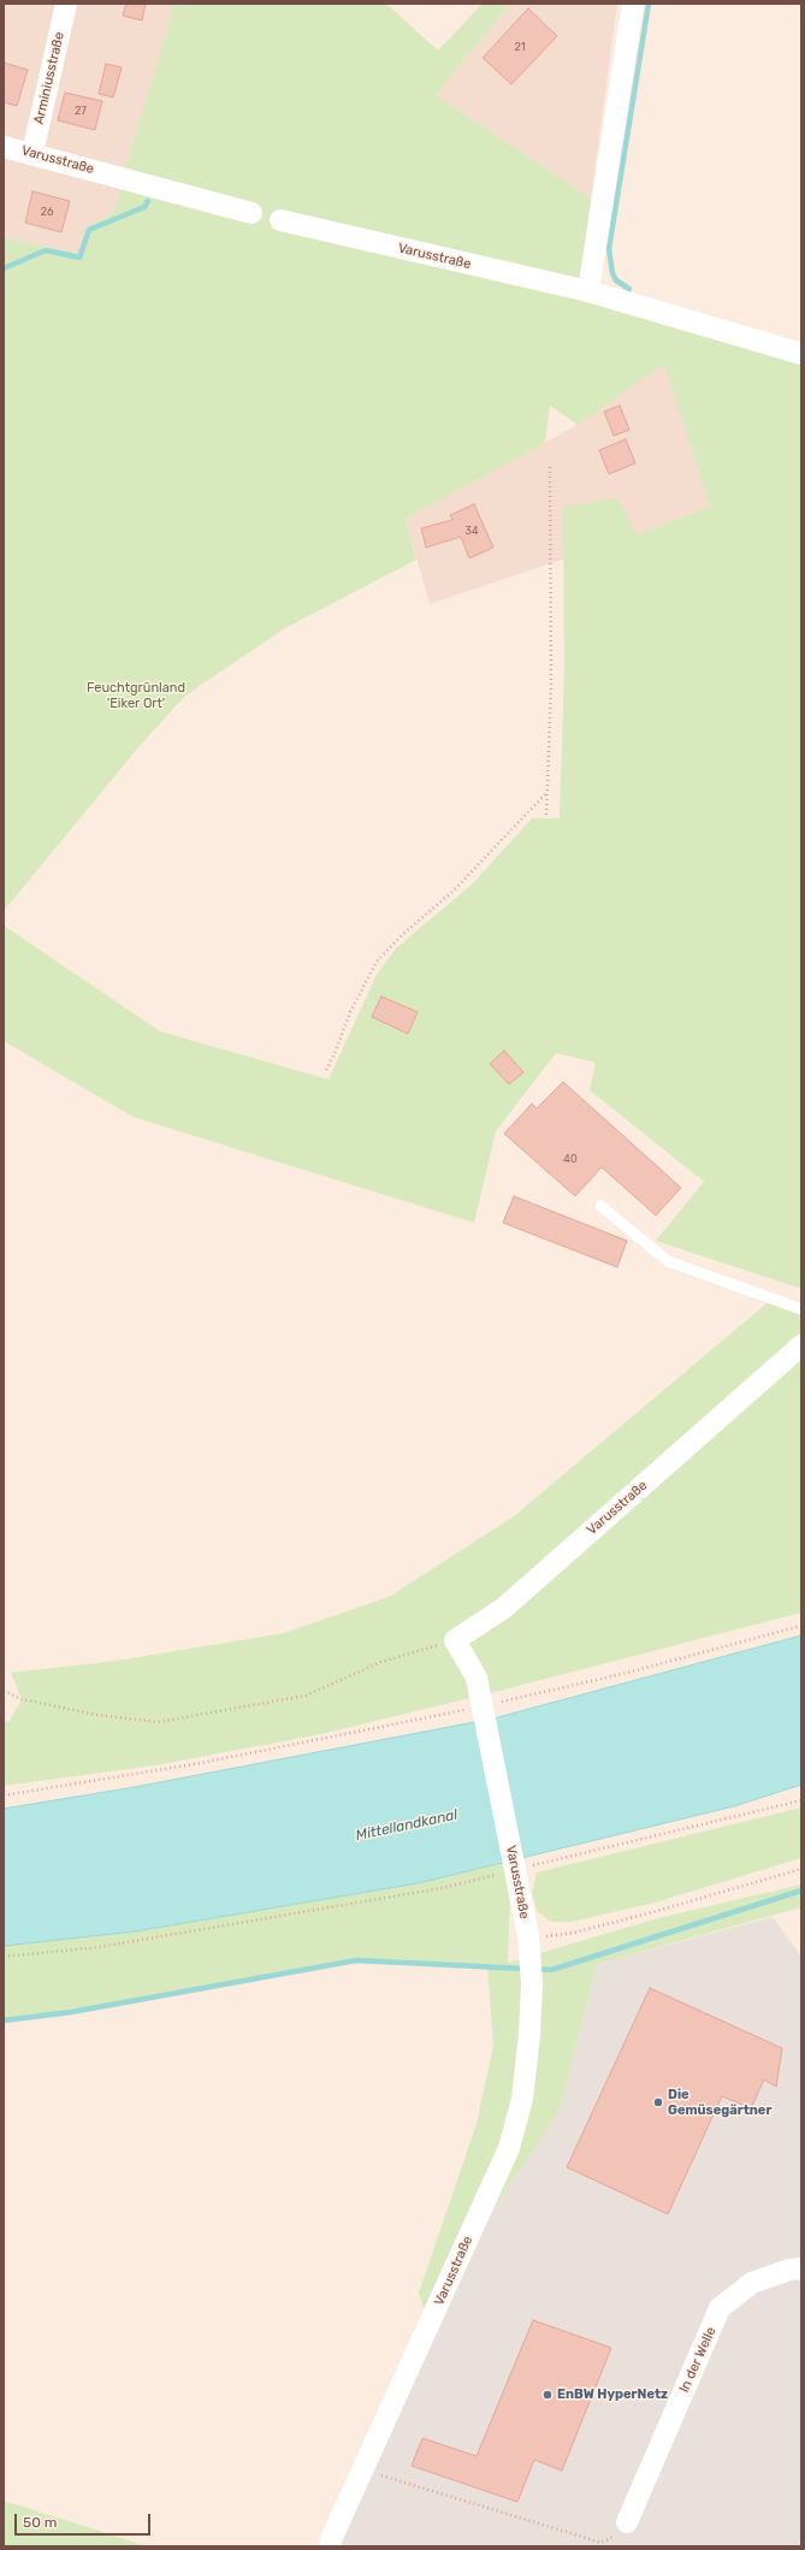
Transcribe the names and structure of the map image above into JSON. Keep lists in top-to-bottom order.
{
  "streets": {
    "street": ["Arminiusstraße", "Varusstraße", "In der Welle"]
  },
  "crossings": [
    ["Arminiusstraße", "Varusstraße"]
  ],
  "water": ["Mittellandkanal"],
  "parks": ["Feuchtgrünland 'Eiker Ort'"],
  "places": ["Die Gemüsegärtner", "EnBW HyperNetz"],
  "house_numbers": [
    "21",
    "27",
    "26",
    "34",
    "40"
  ],
  "scale_bar": "50 m"
}
